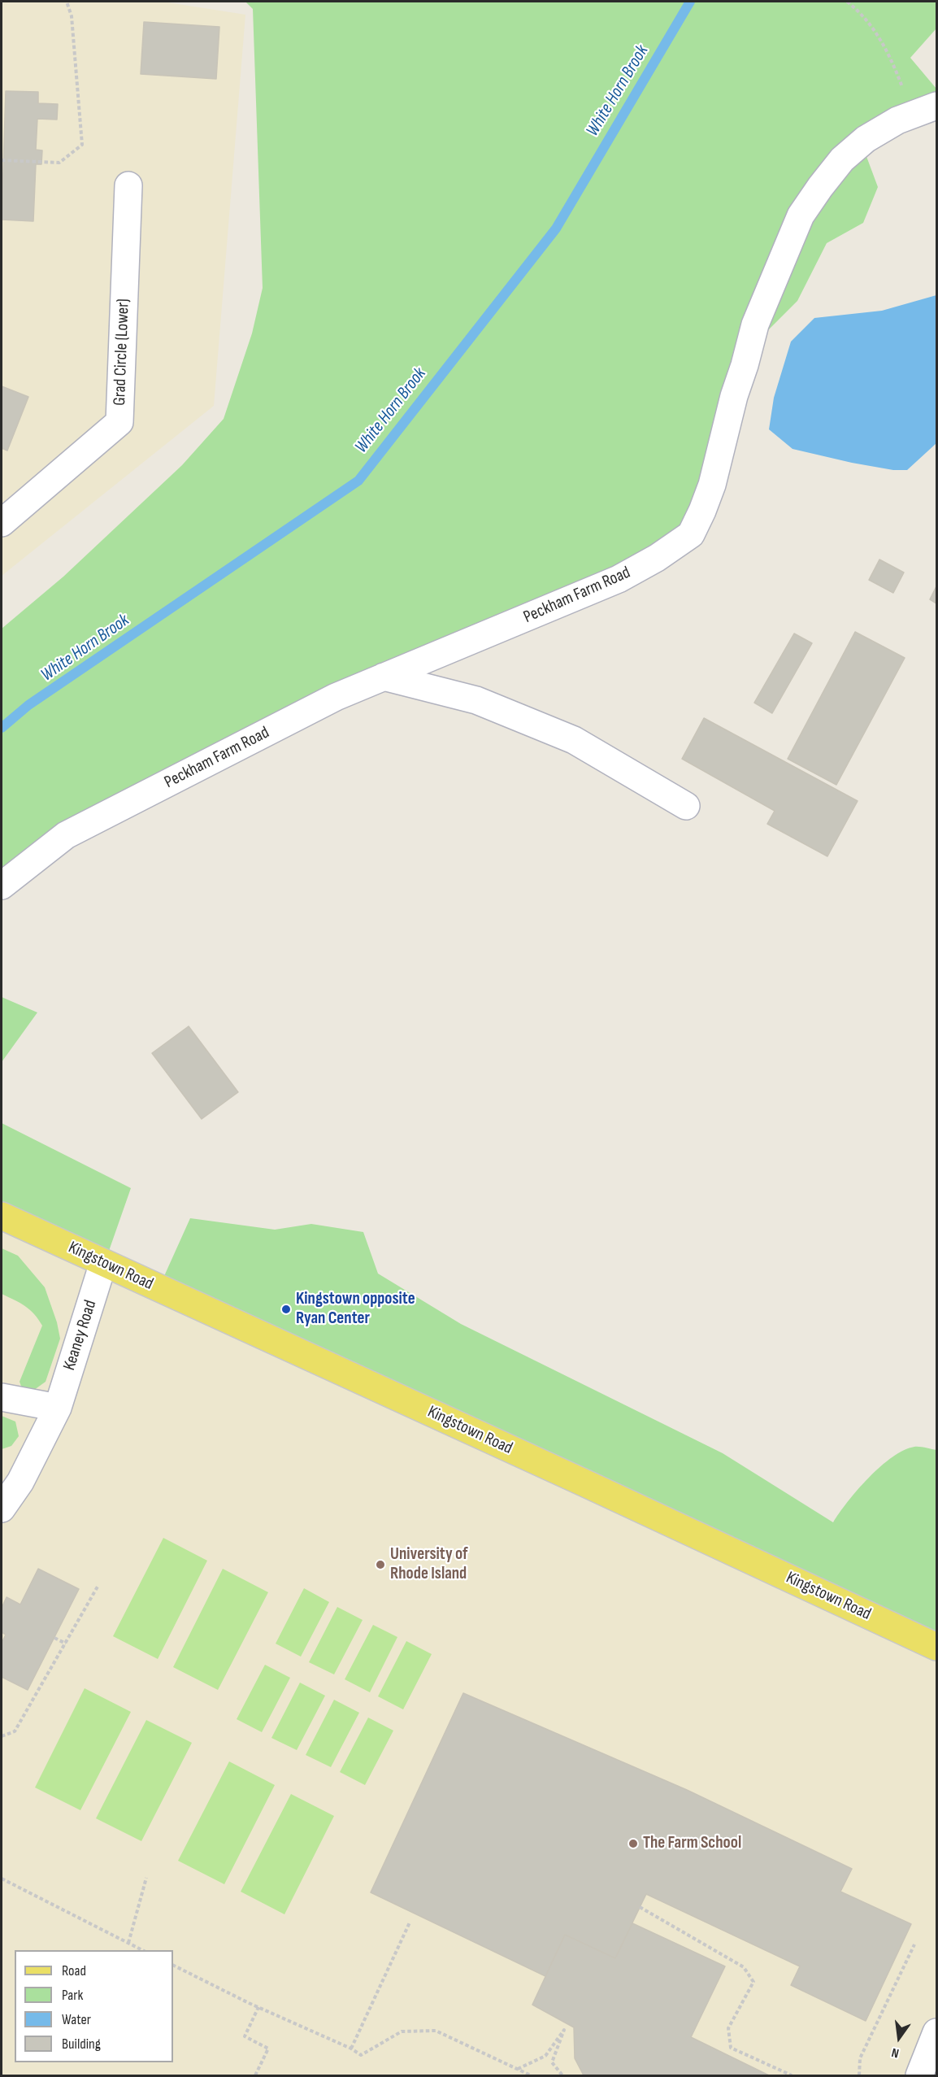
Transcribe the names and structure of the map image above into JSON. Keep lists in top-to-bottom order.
{
  "streets": {
    "main road": ["Kingstown Road"],
    "street": ["Grad Circle (Lower)", "Peckham Farm Road", "Keaney Road"]
  },
  "crossings": [
    ["Kingstown Road", "Keaney Road"]
  ],
  "water": ["White Horn Brook"],
  "places": ["Kingstown opposite Ryan Center", "University of Rhode Island", "The Farm School"],
  "legend": [
    "Road",
    "Park",
    "Water",
    "Building"
  ],
  "north": "bottom"
}
